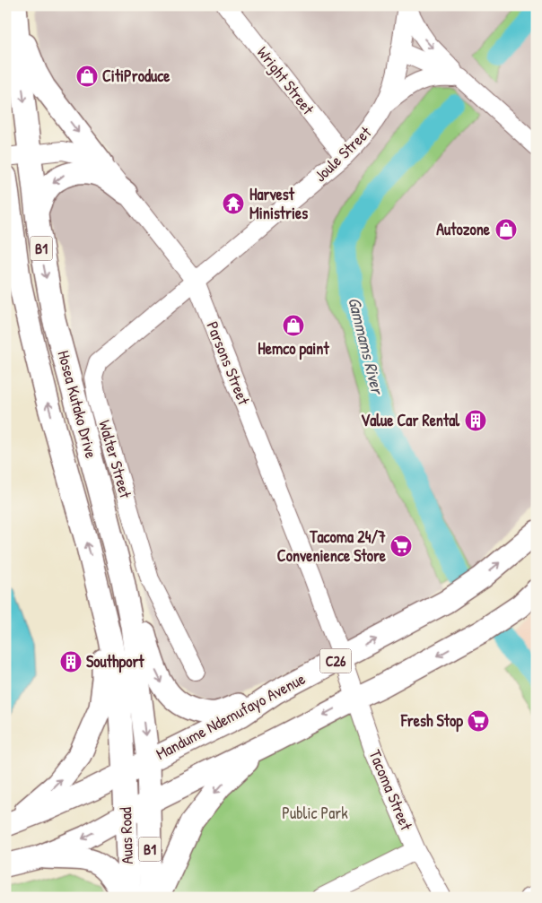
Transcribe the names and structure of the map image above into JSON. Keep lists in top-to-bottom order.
{
  "streets": {
    "main road": [
      "B1",
      "Hosea Kutako Drive",
      "C26",
      "Mandume Ndemufayo Avenue",
      "Auas Road"
    ],
    "street": [
      "Wright Street",
      "Joule Street",
      "Parsons Street",
      "Walter Street",
      "Tacoma Street"
    ]
  },
  "crossings": [
    ["Wright Street", "Joule Street"],
    ["Joule Street", "Parsons Street"],
    ["Joule Street", "Walter Street"],
    ["Parsons Street", "Walter Street"],
    ["Parsons Street", "Mandume Ndemufayo Avenue"],
    ["Parsons Street", "Tacoma Street"],
    ["Hosea Kutako Drive", "Mandume Ndemufayo Avenue"],
    ["Hosea Kutako Drive", "Auas Road"],
    ["Mandume Ndemufayo Avenue", "Tacoma Street"],
    ["Mandume Ndemufayo Avenue", "Auas Road"]
  ],
  "water": ["Gammams River"],
  "parks": ["Public Park"],
  "places": {
    "shop": ["CitiProduce", "Autozone", "Hemco paint"],
    "temple": ["Harvest Ministries"],
    "building": ["Value Car Rental", "Southport"],
    "supermarket": ["Tacoma 24/7 Convenience Store", "Fresh Stop"]
  }
}
